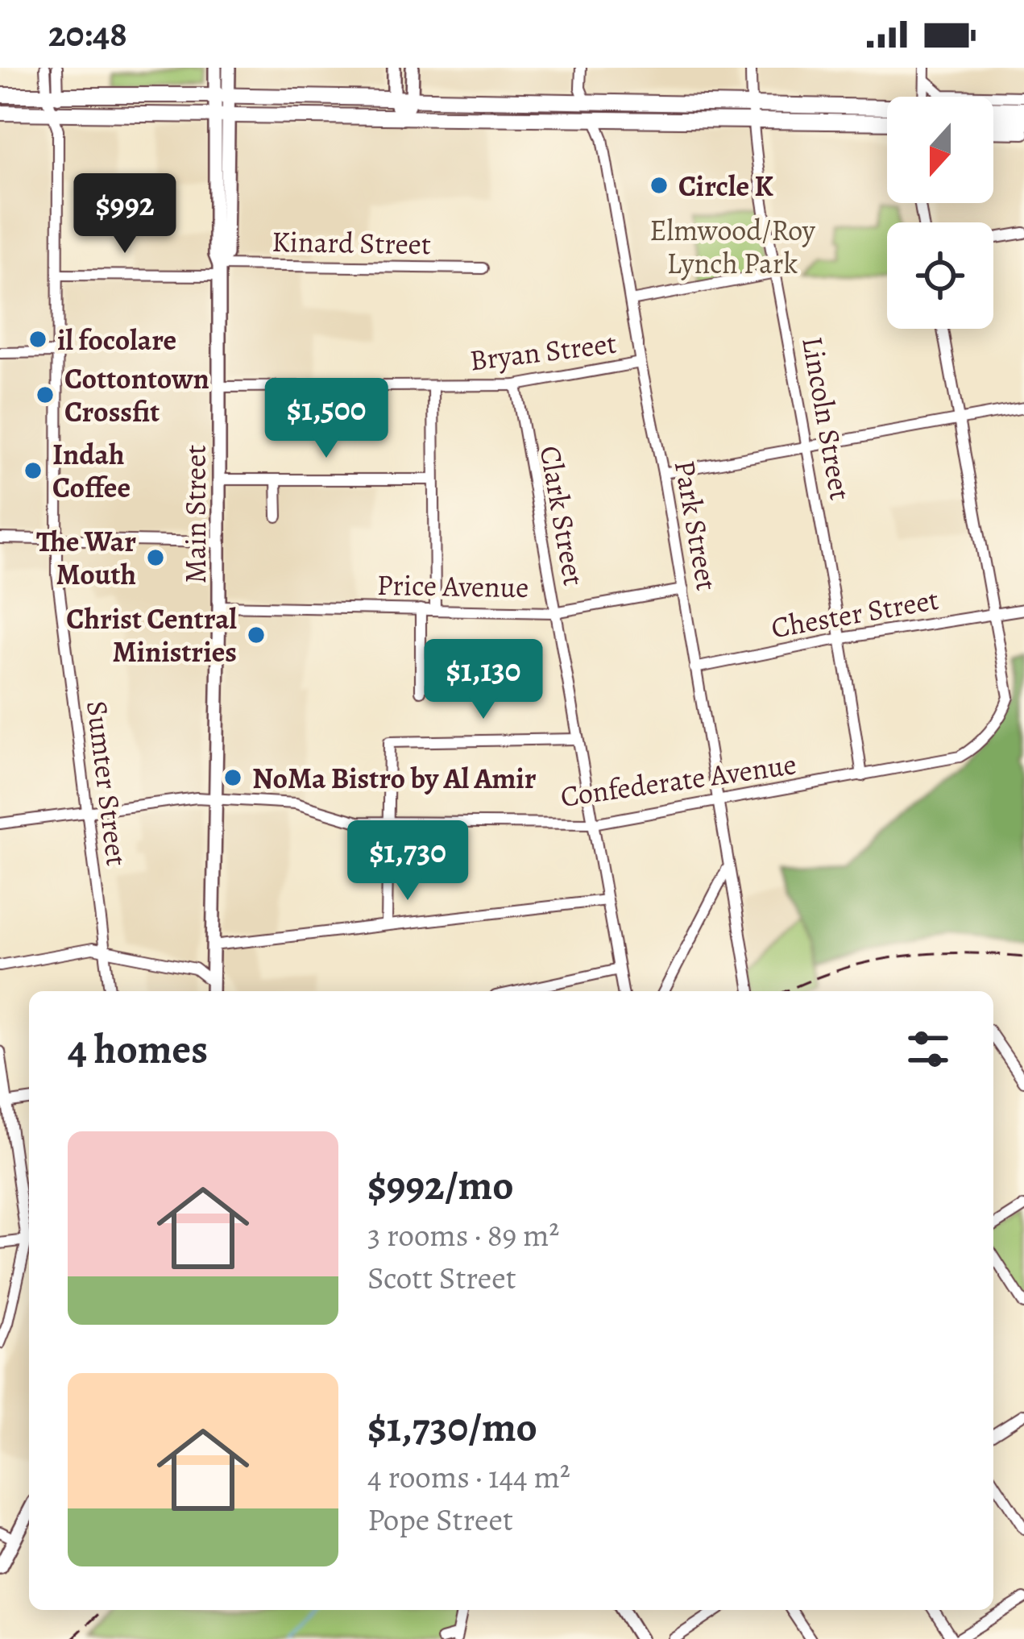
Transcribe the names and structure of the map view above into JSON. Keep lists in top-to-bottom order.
{
  "streets": {
    "main road": ["Main Street"],
    "street": [
      "Kinard Street",
      "Bryan Street",
      "Lincoln Street",
      "Clark Street",
      "Park Street",
      "Price Avenue",
      "Chester Street",
      "Confederate Avenue",
      "Sumter Street"
    ]
  },
  "crossings": [
    ["Kinard Street", "Main Street"],
    ["Kinard Street", "Sumter Street"],
    ["Bryan Street", "Main Street"],
    ["Bryan Street", "Clark Street"],
    ["Bryan Street", "Park Street"],
    ["Lincoln Street", "Chester Street"],
    ["Lincoln Street", "Confederate Avenue"],
    ["Main Street", "Price Avenue"],
    ["Main Street", "Confederate Avenue"],
    ["Clark Street", "Price Avenue"],
    ["Clark Street", "Confederate Avenue"],
    ["Park Street", "Price Avenue"],
    ["Park Street", "Chester Street"],
    ["Park Street", "Confederate Avenue"],
    ["Chester Street", "Confederate Avenue"],
    ["Confederate Avenue", "Sumter Street"]
  ],
  "parks": ["Elmwood/Roy Lynch Park"],
  "places": [
    "Circle K",
    "il focolare",
    "Cottontown Crossfit",
    "Indah Coffee",
    "The War Mouth",
    "Christ Central Ministries",
    "NoMa Bistro by Al Amir"
  ],
  "north": "bottom",
  "page": {
    "status": "20:48",
    "price": [
      "$992",
      "$1,500",
      "$1,130",
      "$1,730"
    ],
    "heading": "4 homes",
    "list": [
      {
        "name": "$992/mo",
        "note": "3 rooms · 89 m² · Scott Street"
      },
      {
        "name": "$1,730/mo",
        "note": "4 rooms · 144 m² · Pope Street"
      }
    ]
  }
}
